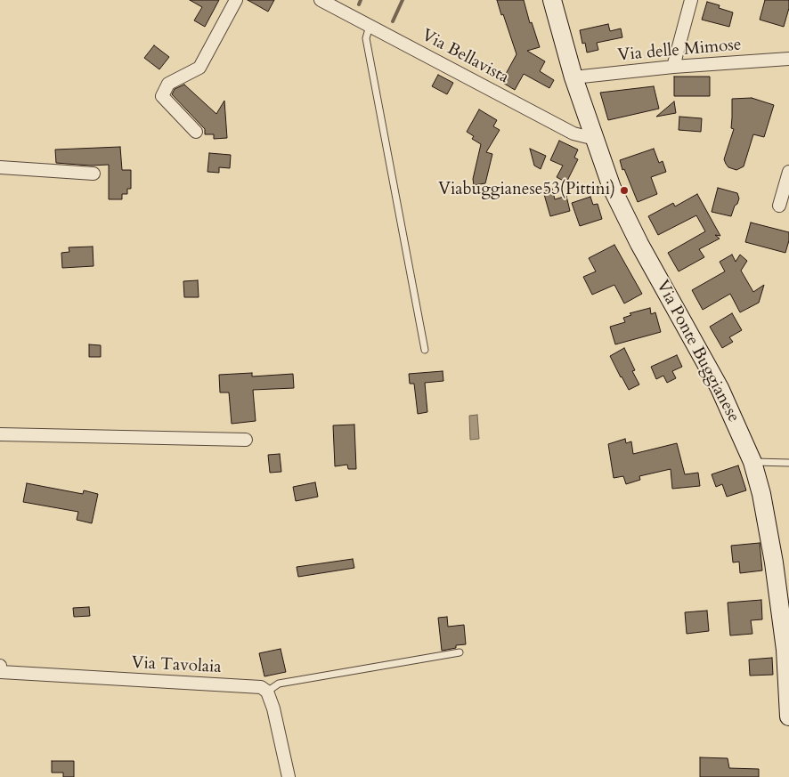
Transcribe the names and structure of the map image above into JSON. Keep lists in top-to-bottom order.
{
  "streets": {
    "main road": ["Via Ponte Buggianese"],
    "street": ["Via delle Mimose", "Via Bellavista", "Via Tavolaia"]
  },
  "crossings": [
    ["Via delle Mimose", "Via Ponte Buggianese"],
    ["Via Bellavista", "Via Ponte Buggianese"]
  ],
  "places": ["Viabuggianese53(Pittini)"]
}
